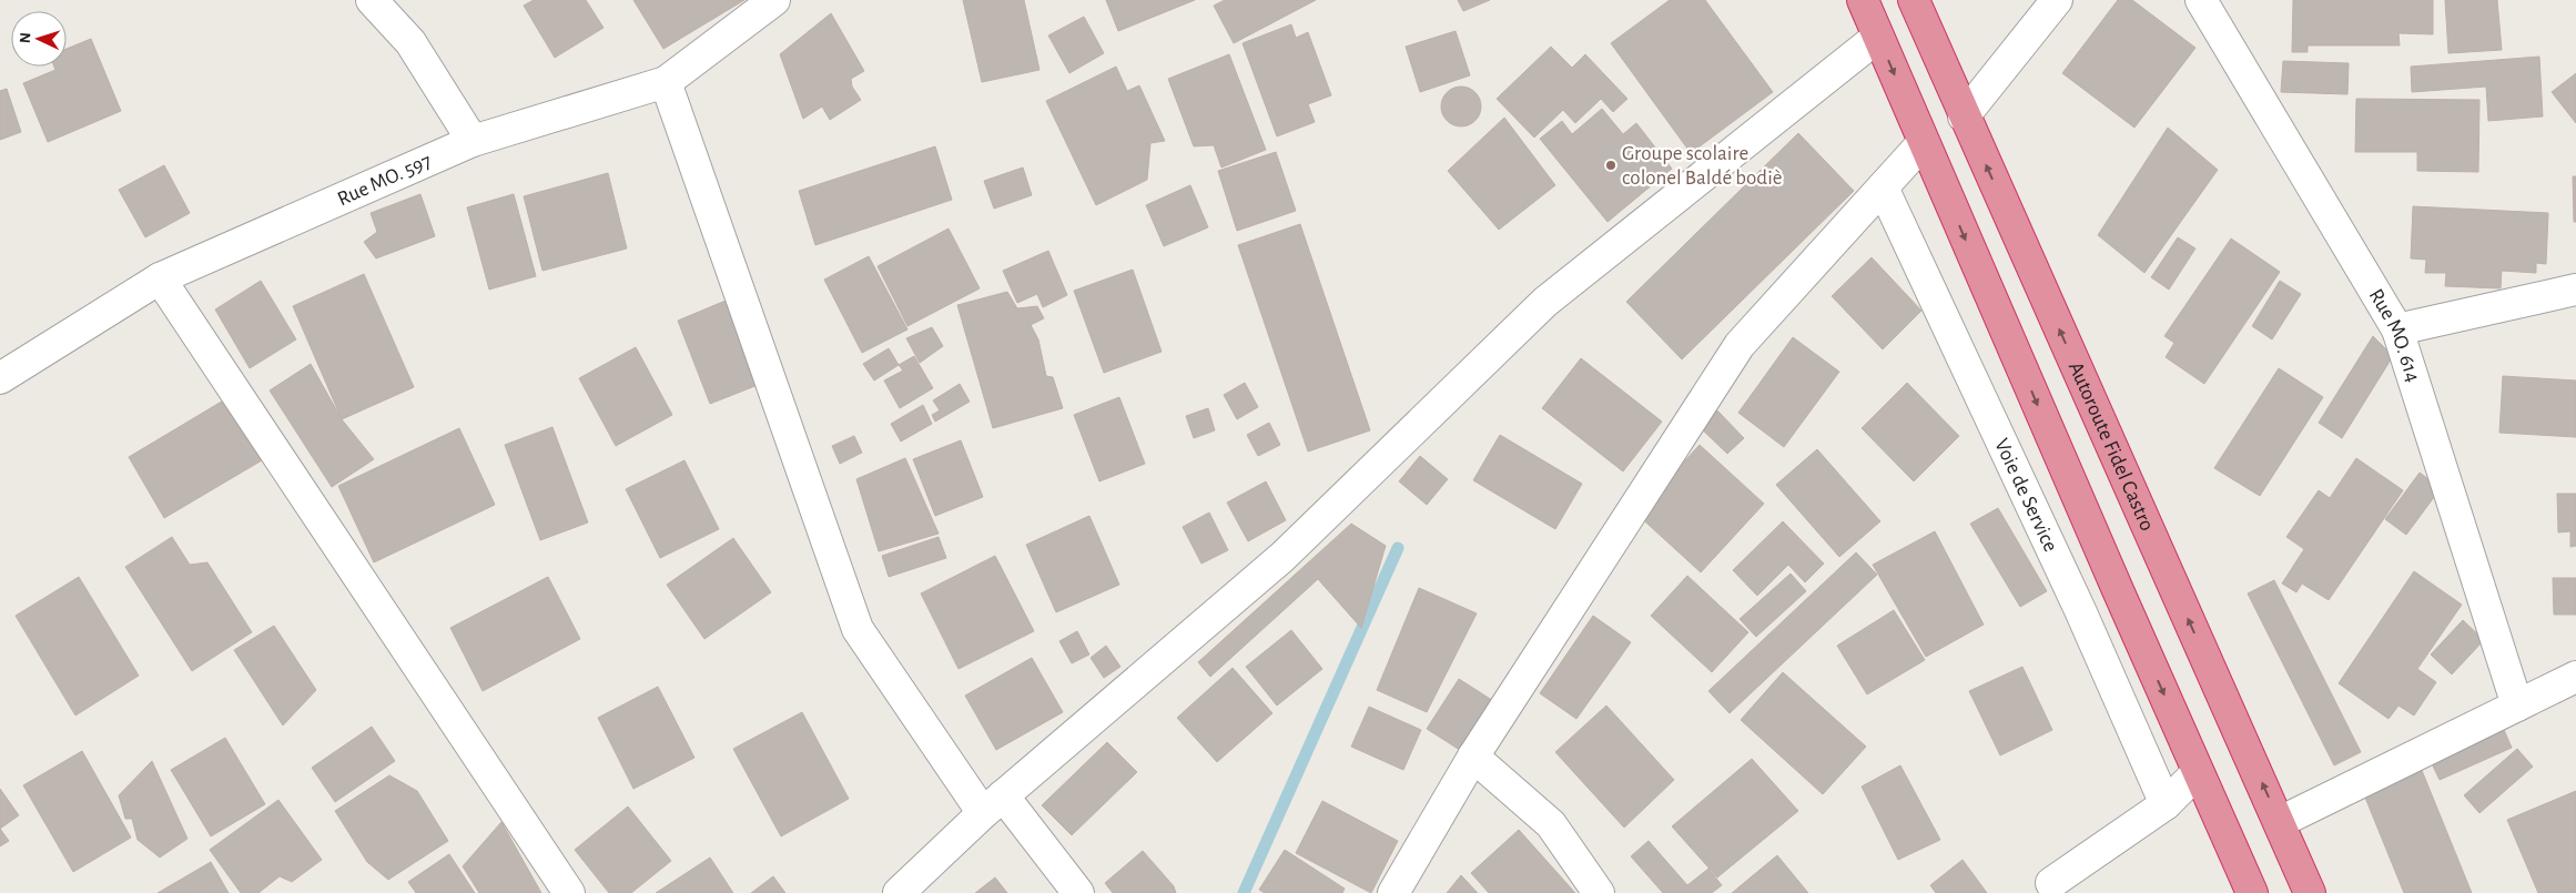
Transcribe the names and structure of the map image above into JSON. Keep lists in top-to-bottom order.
{
  "streets": {
    "highway": ["Autoroute Fidel Castro"],
    "street": ["Rue MO. 597", "Rue MO. 614", "Voie de Service"]
  },
  "places": ["Groupe scolaire colonel Baldé bodiè"],
  "north": "left"
}
